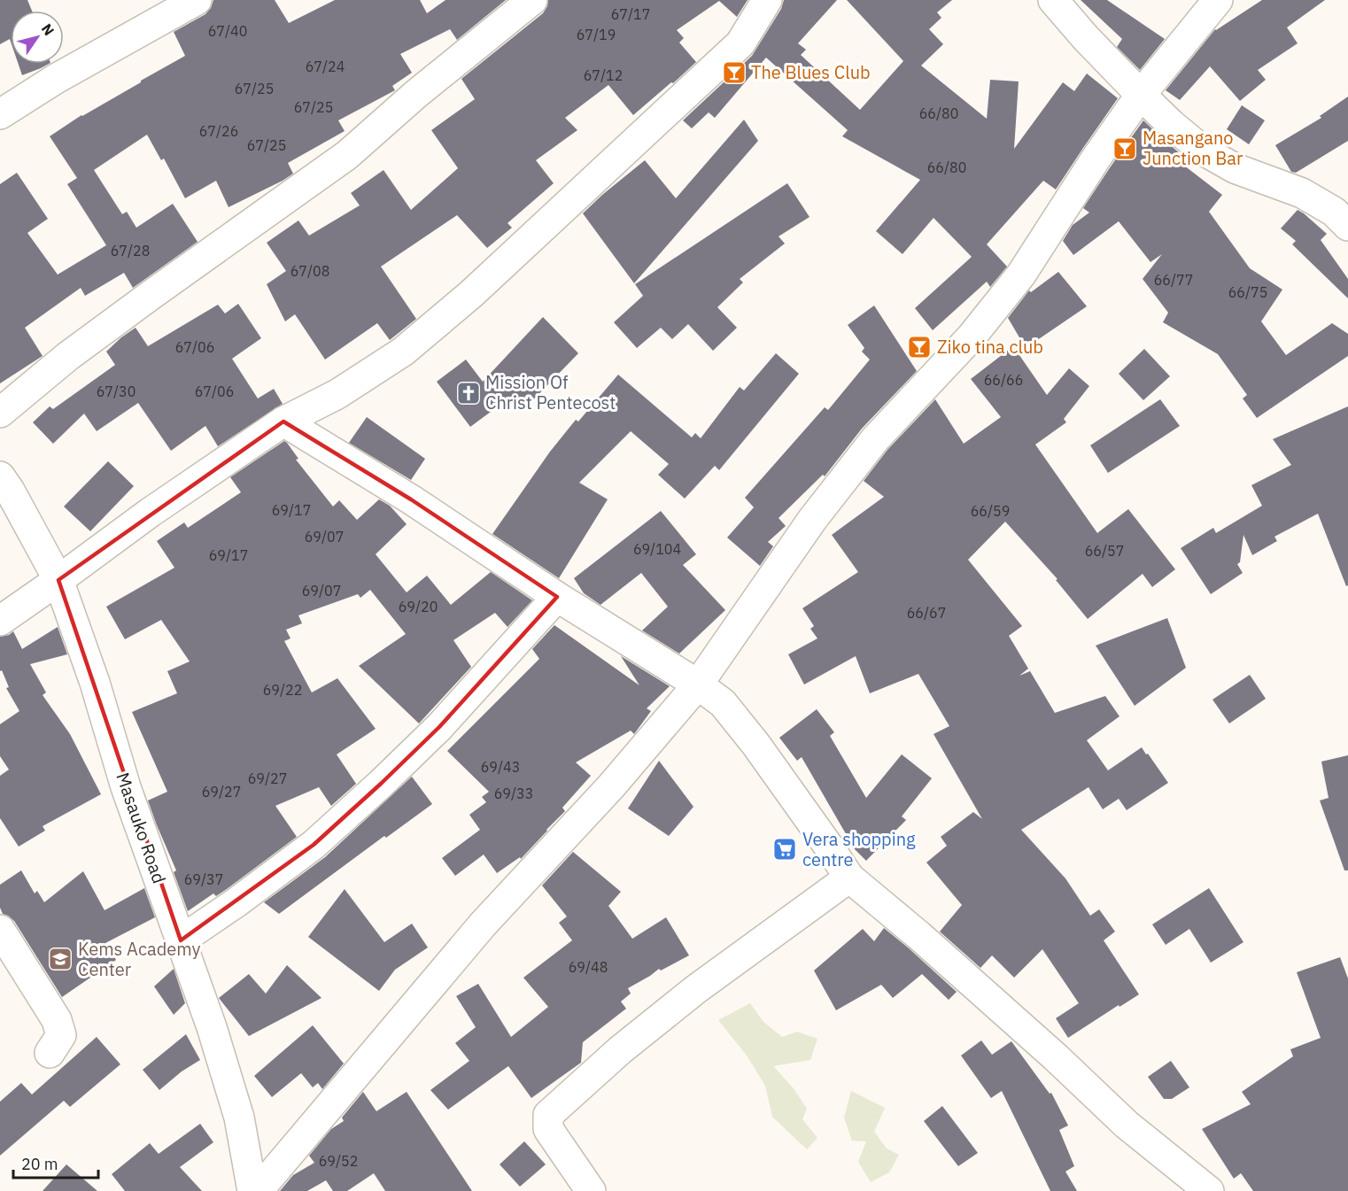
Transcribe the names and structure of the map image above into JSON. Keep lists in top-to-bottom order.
{
  "streets": {
    "street": ["Masauko Road"]
  },
  "places": {
    "bar": ["The Blues Club", "Masangano Junction Bar", "Ziko tina club"],
    "church": ["Mission Of Christ Pentecost"],
    "supermarket": ["Vera shopping centre"],
    "school or university": ["Kems Academy Center"]
  },
  "house_numbers": [
    "67/17",
    "67/40",
    "67/19",
    "67/24",
    "67/12",
    "67/25",
    "67/25",
    "66/80",
    "67/26",
    "67/25",
    "66/80",
    "67/28",
    "67/08",
    "66/77",
    "66/75",
    "67/06",
    "66/66",
    "67/30",
    "67/06",
    "69/17",
    "66/59",
    "69/07",
    "69/104",
    "66/57",
    "69/17",
    "69/07",
    "69/20",
    "66/67",
    "69/22",
    "69/43",
    "69/27",
    "69/27",
    "69/33",
    "69/37",
    "69/48",
    "69/52"
  ],
  "scale_bar": "20 m",
  "north": "top right"
}
